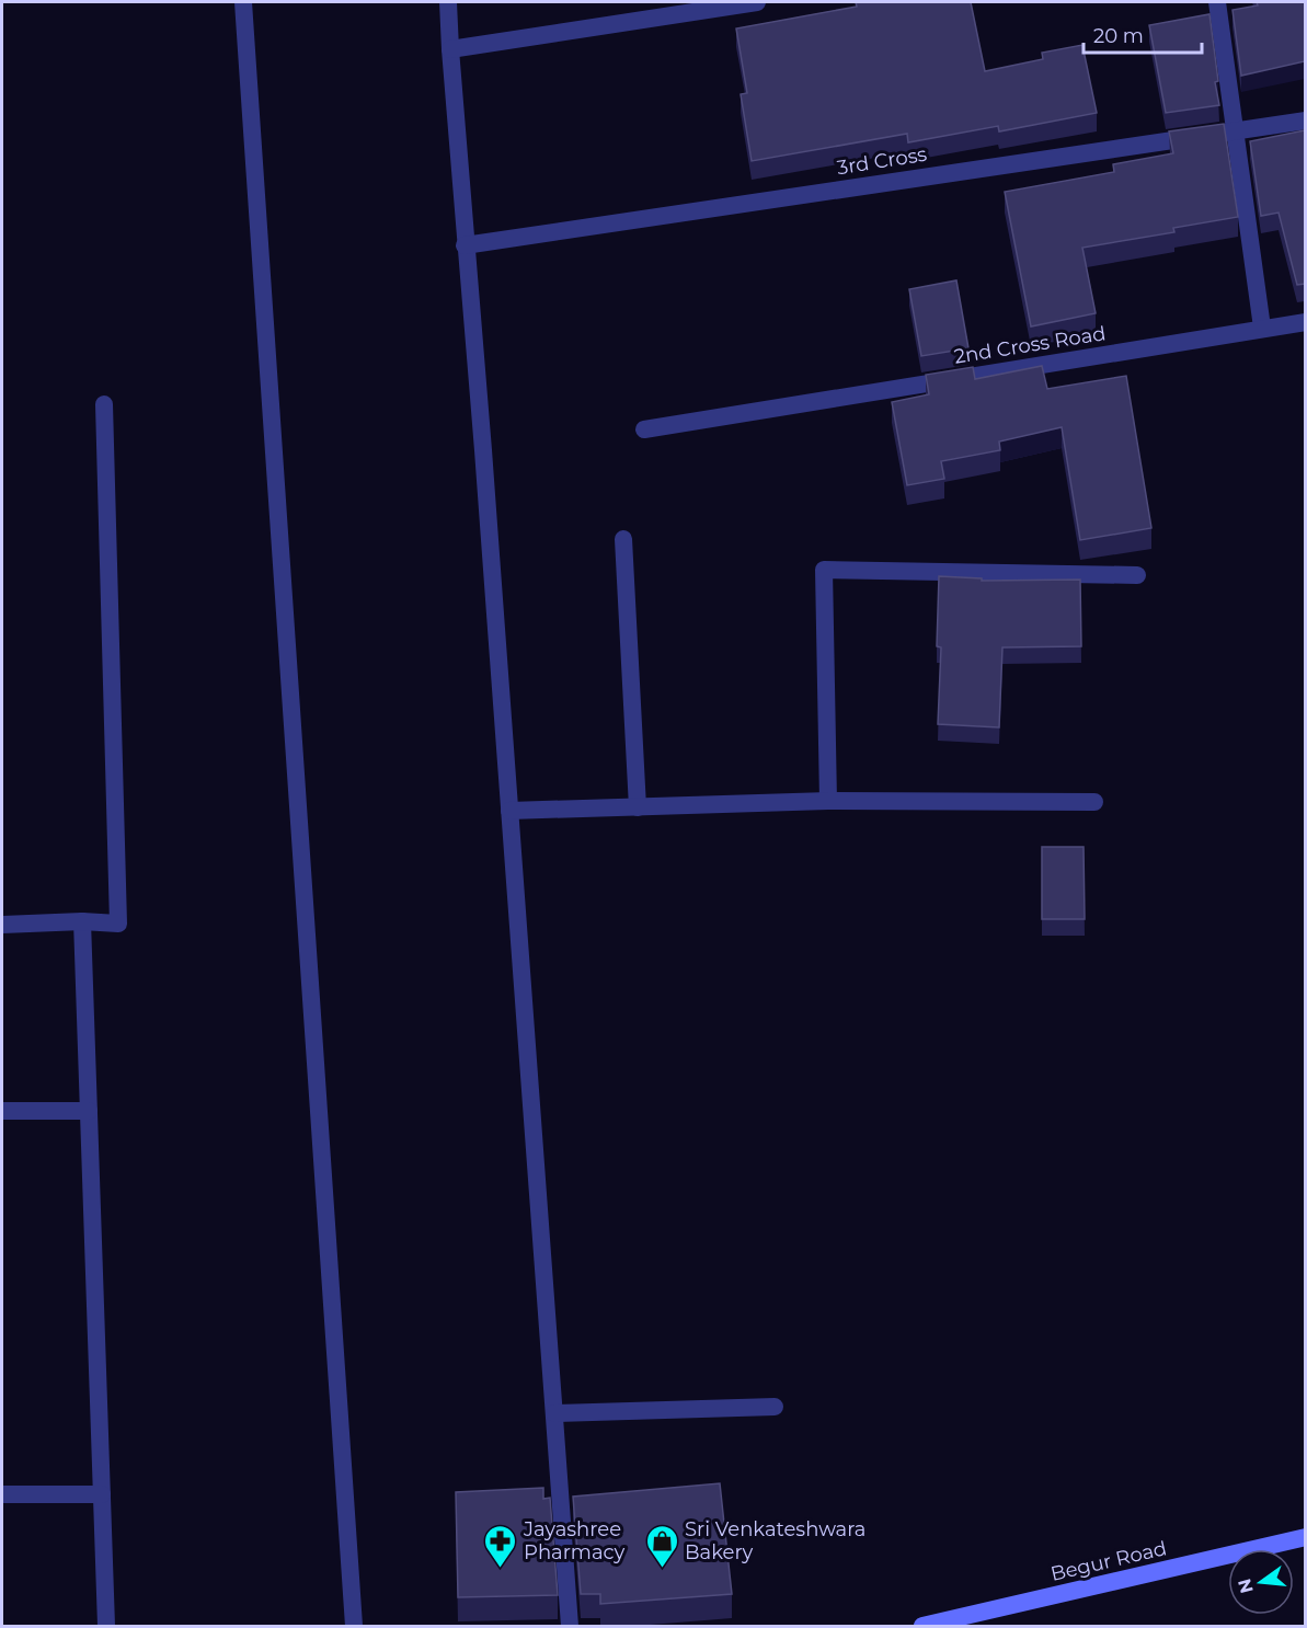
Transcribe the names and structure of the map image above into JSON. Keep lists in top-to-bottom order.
{
  "streets": {
    "main road": ["Begur Road"],
    "street": ["3rd Cross", "2nd Cross Road"]
  },
  "places": {
    "pharmacy": ["Jayashree Pharmacy"],
    "shop": ["Sri Venkateshwara Bakery"]
  },
  "scale_bar": "20 m",
  "north": "left"
}
